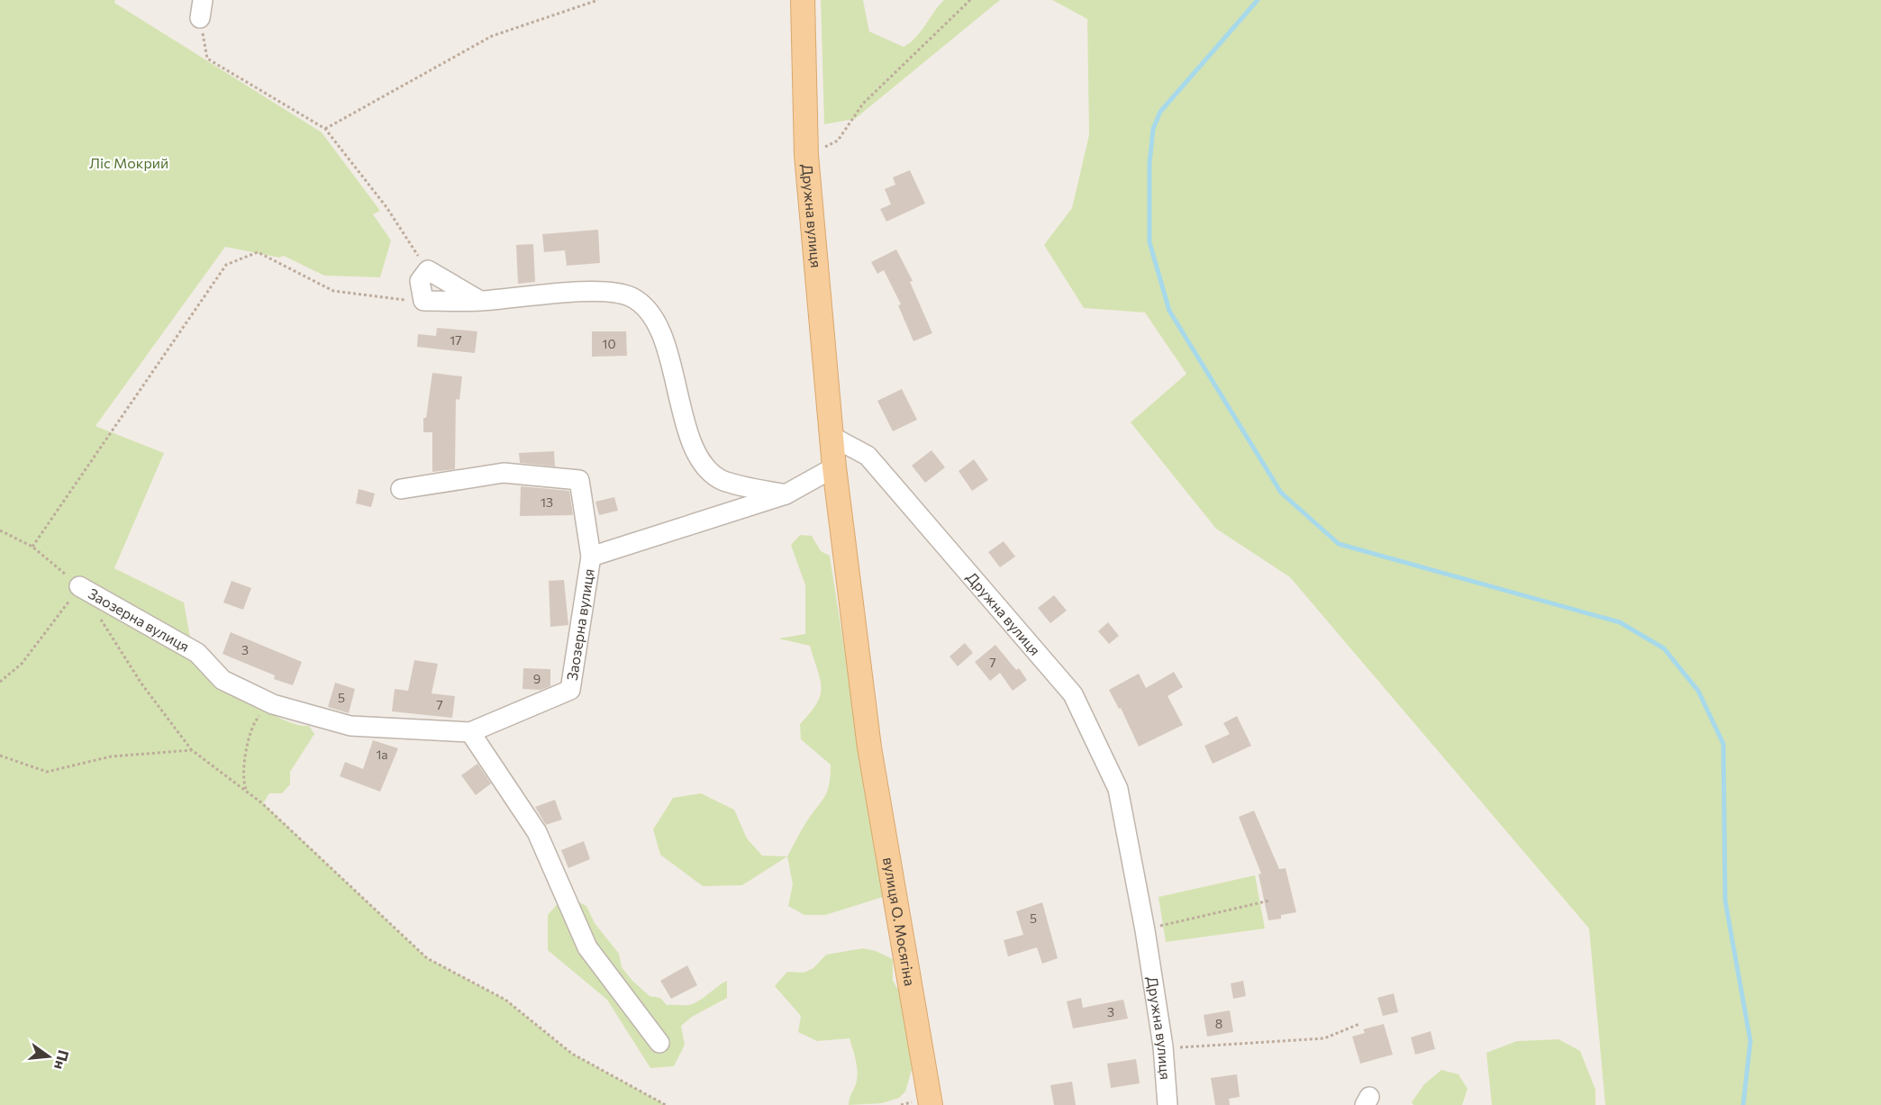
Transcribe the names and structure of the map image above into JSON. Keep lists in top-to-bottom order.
{
  "streets": {
    "main road": ["Дружна вулиця", "вулиця О. Мосягіна"],
    "street": ["Заозерна вулиця"]
  },
  "crossings": [
    ["Дружна вулиця", "вулиця О. Мосягіна"],
    ["Заозерна вулиця", "вулиця О. Мосягіна"]
  ],
  "parks": ["Ліс Мокрий"],
  "house_numbers": [
    "17",
    "10",
    "13",
    "3",
    "7",
    "9",
    "5",
    "7",
    "1а",
    "5",
    "3",
    "8"
  ],
  "north": "right"
}
